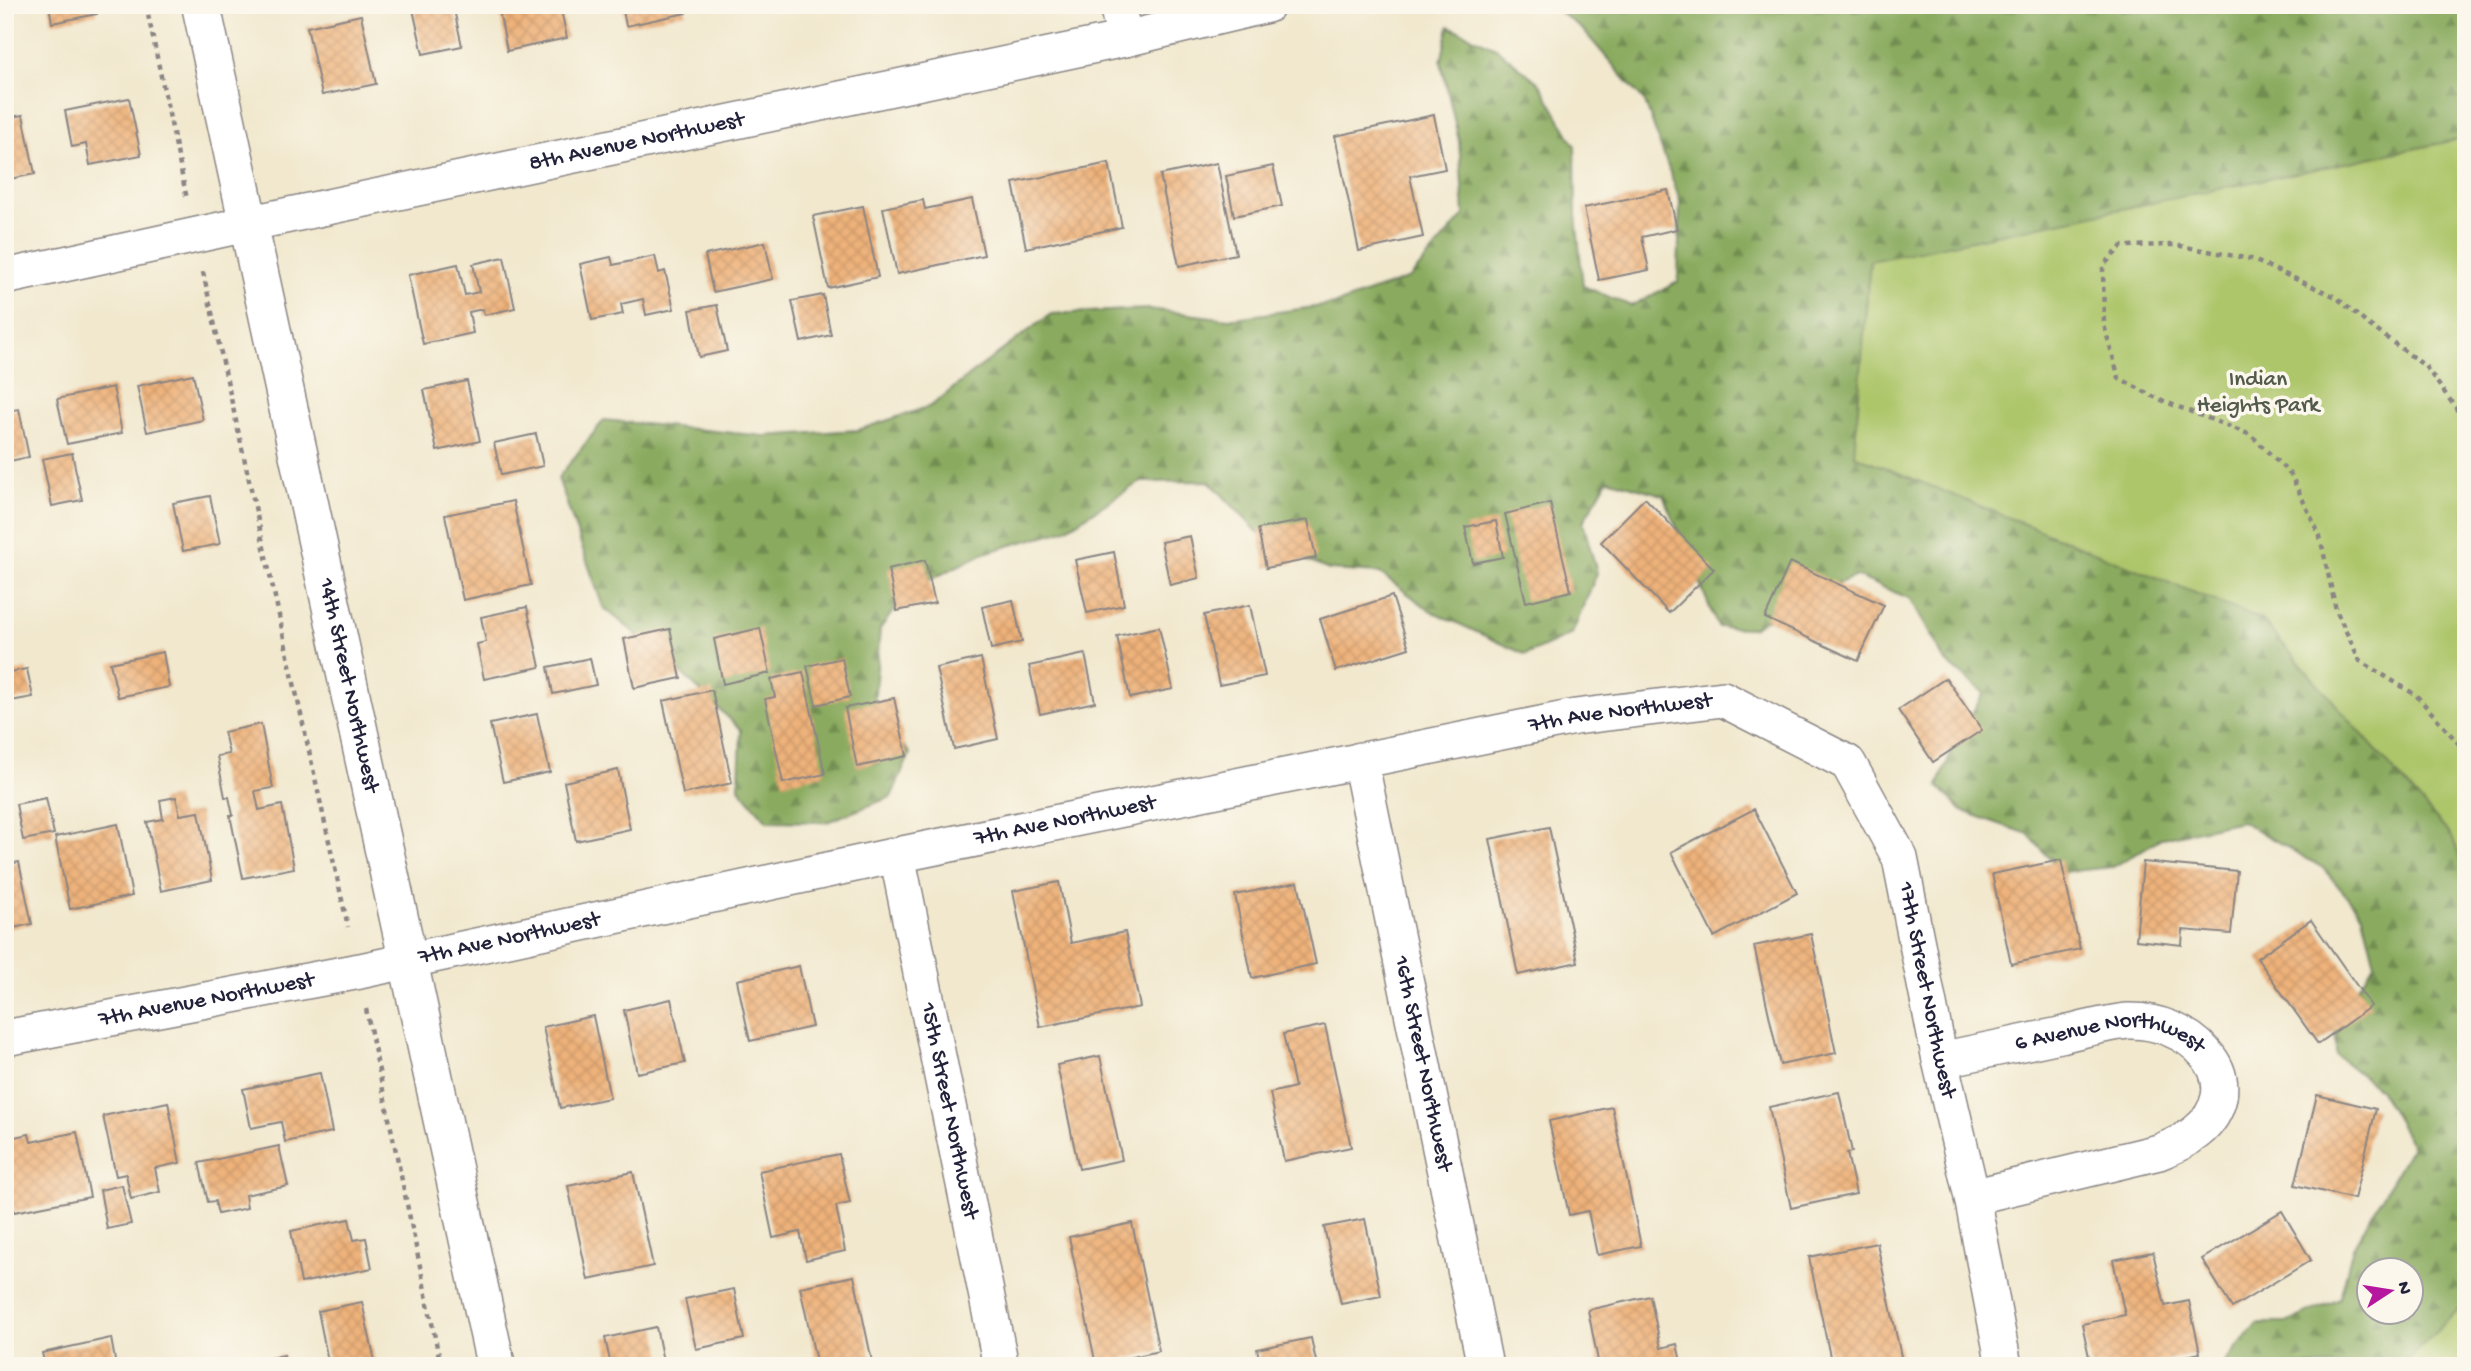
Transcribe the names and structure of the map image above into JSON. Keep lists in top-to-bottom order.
{
  "streets": {
    "street": [
      "8th Avenue Northwest",
      "14th Street Northwest",
      "7th Ave Northwest",
      "17th Street Northwest",
      "7th Avenue Northwest",
      "6 Avenue Northwest",
      "16th Street Northwest",
      "15th Street Northwest"
    ]
  },
  "crossings": [
    ["8th Avenue Northwest", "14th Street Northwest"],
    ["14th Street Northwest", "7th Ave Northwest"],
    ["14th Street Northwest", "7th Avenue Northwest"],
    ["7th Ave Northwest", "17th Street Northwest"],
    ["7th Ave Northwest", "7th Avenue Northwest"],
    ["7th Ave Northwest", "16th Street Northwest"],
    ["7th Ave Northwest", "15th Street Northwest"],
    ["17th Street Northwest", "6 Avenue Northwest"]
  ],
  "parks": ["Indian Heights Park"],
  "north": "right"
}
